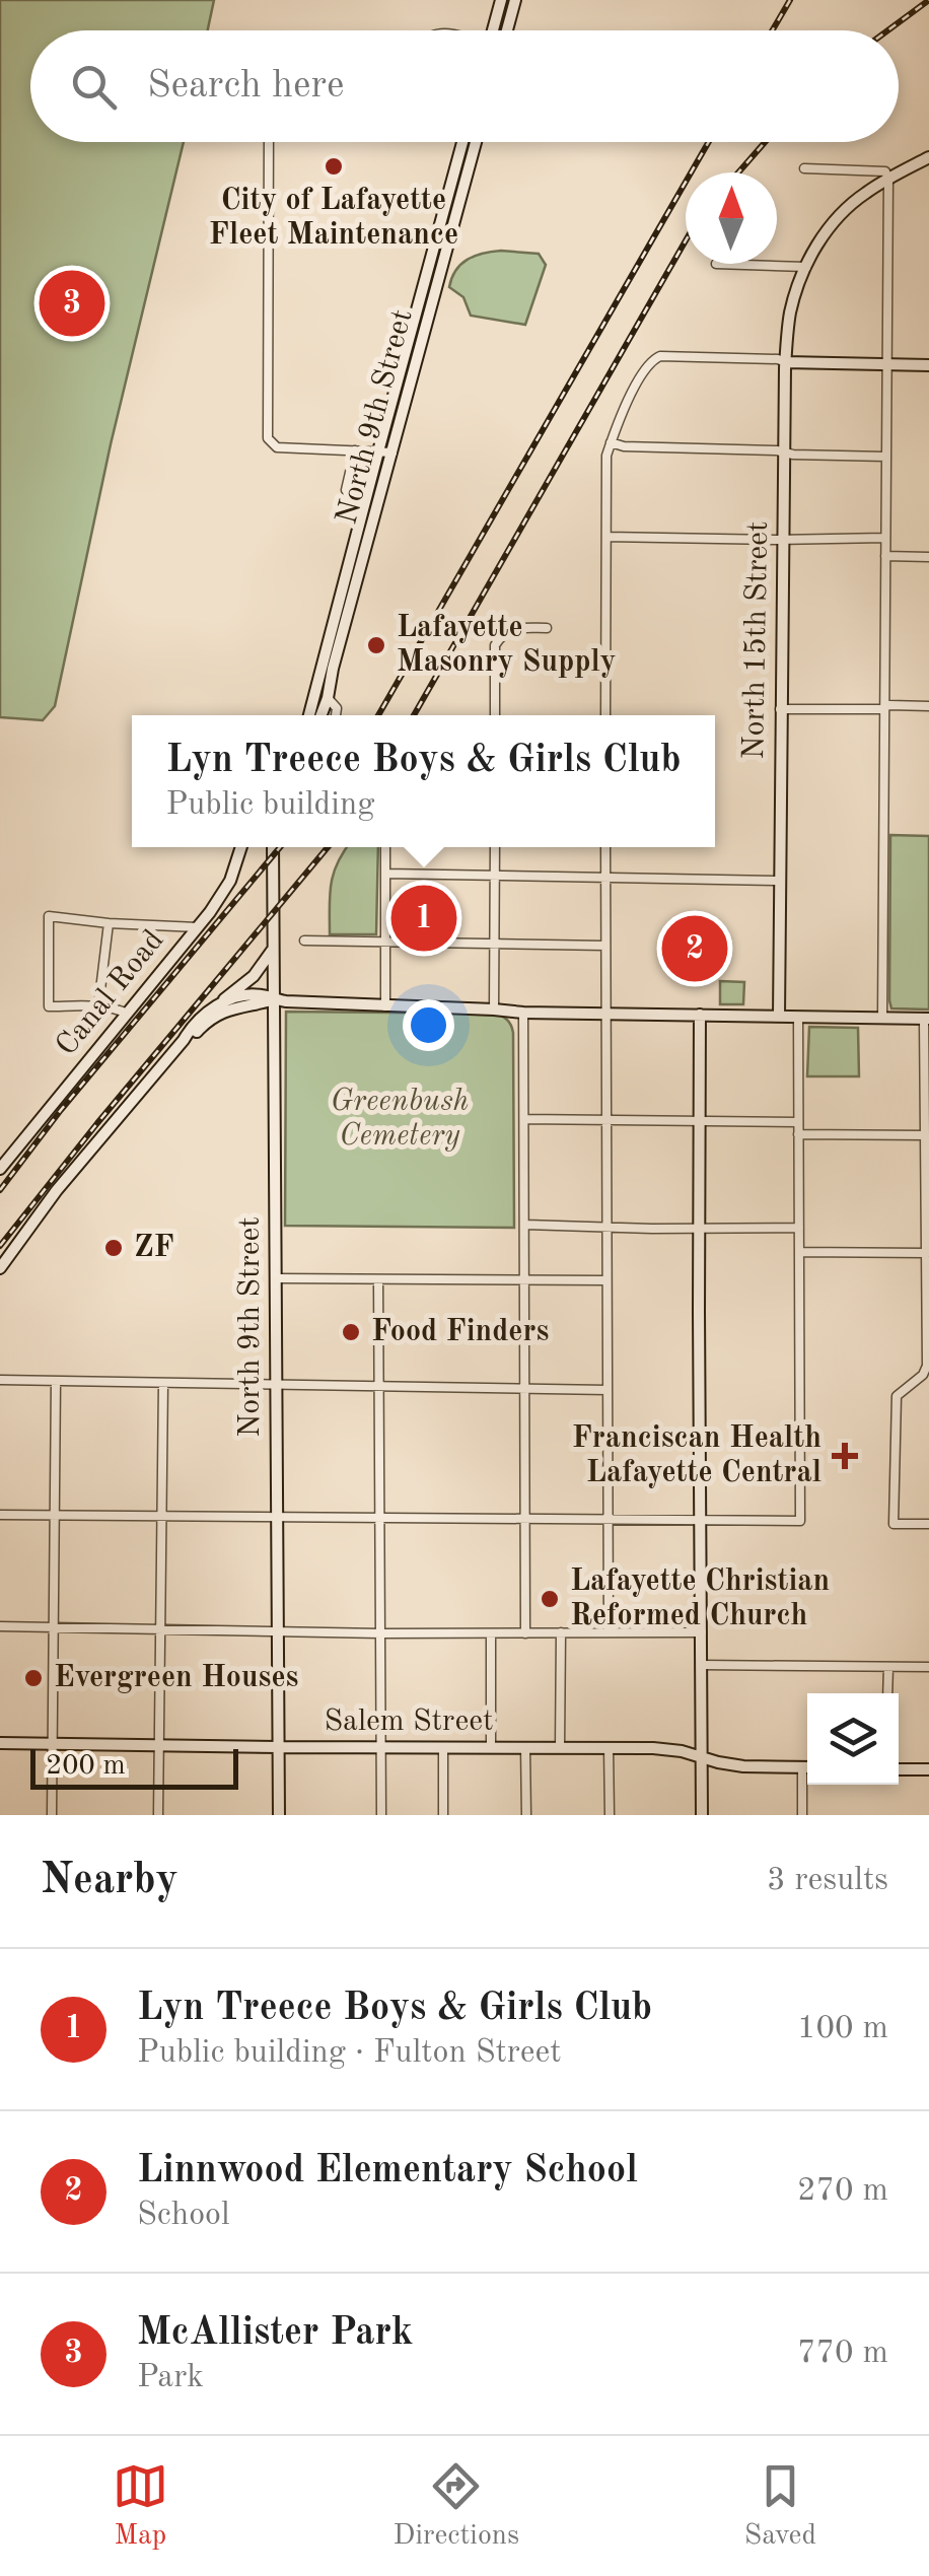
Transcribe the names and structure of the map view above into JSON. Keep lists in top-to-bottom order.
{
  "streets": {
    "main road": [
      "North 9th Street",
      "North 15th Street",
      "Canal Road",
      "Salem Street"
    ]
  },
  "crossings": [
    ["North 9th Street", "Salem Street"]
  ],
  "parks": ["Greenbush Cemetery"],
  "places": {
    "other": [
      "City of Lafayette Fleet Maintenance",
      "Lafayette Masonry Supply",
      "ZF",
      "Food Finders",
      "Lafayette Christian Reformed Church",
      "Evergreen Houses"
    ],
    "health": ["Franciscan Health Lafayette Central"]
  },
  "scale_bar": "200 m",
  "north": "top",
  "page": {
    "search": "Search here",
    "pins": ["3", "1", "2"],
    "popup": ["Lyn Treece Boys & Girls Club", "Public building"],
    "scale": "200 m",
    "heading": ["Nearby", "3 results"],
    "list": [
      {
        "mark": "1",
        "name": "Lyn Treece Boys & Girls Club",
        "note": "Public building · Fulton Street",
        "value": "100 m"
      },
      {
        "mark": "2",
        "name": "Linnwood Elementary School",
        "note": "School",
        "value": "270 m"
      },
      {
        "mark": "3",
        "name": "McAllister Park",
        "note": "Park",
        "value": "770 m"
      }
    ],
    "nav": ["Map", "Directions", "Saved"]
  }
}
